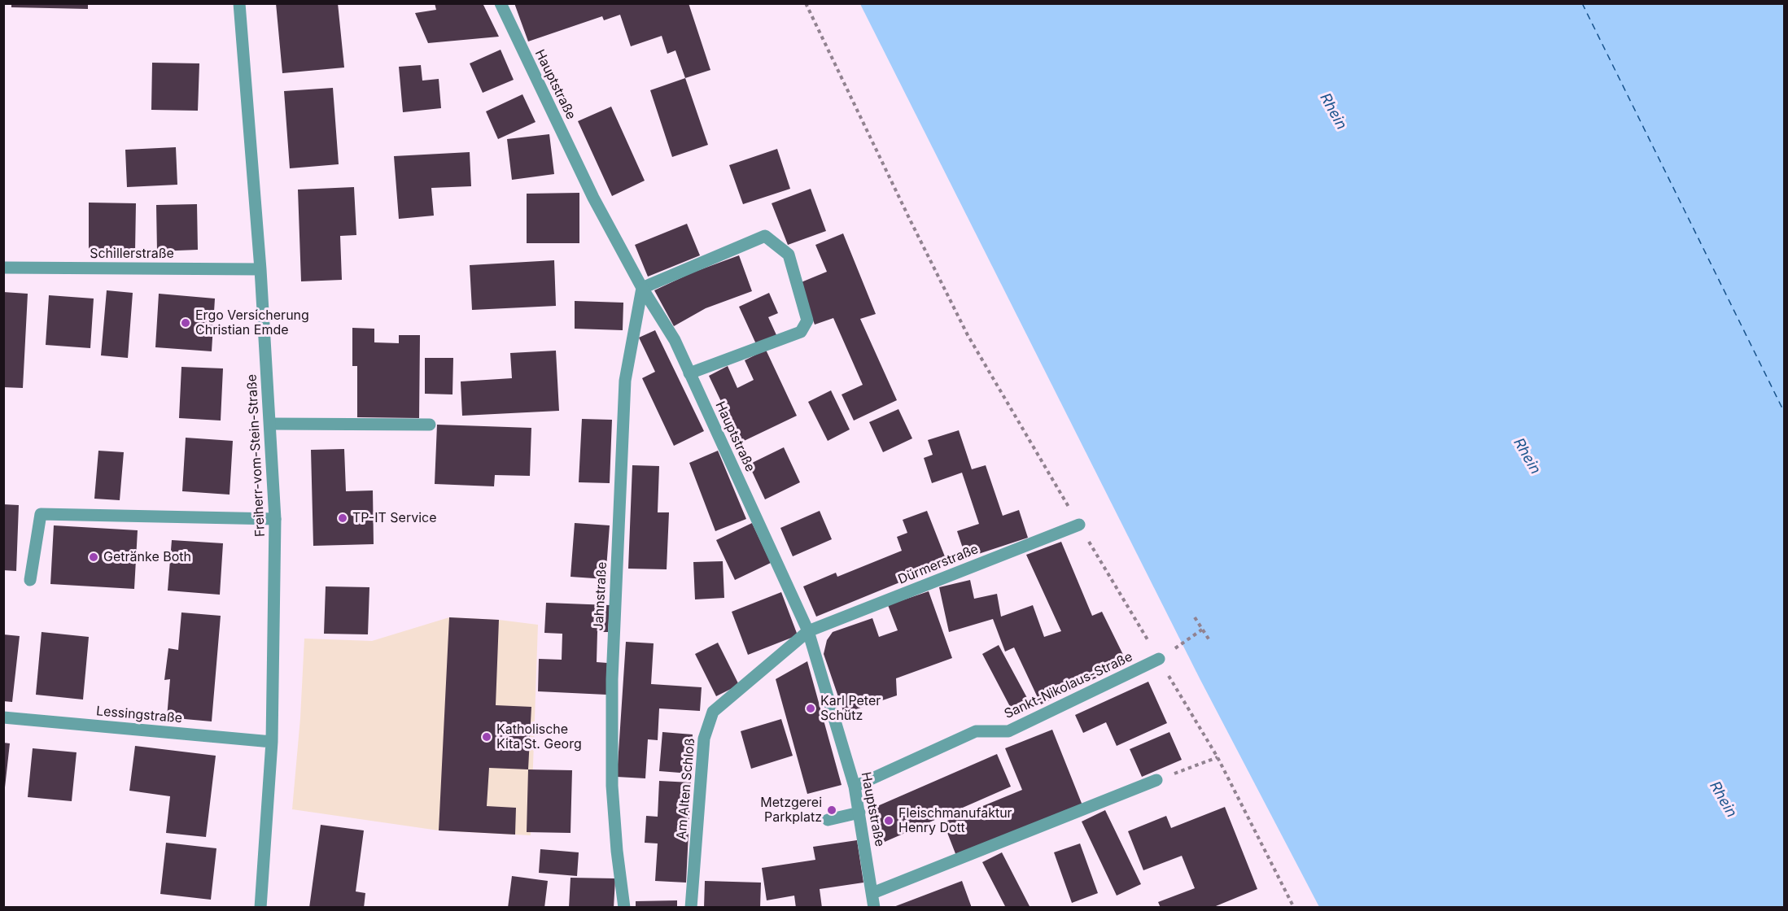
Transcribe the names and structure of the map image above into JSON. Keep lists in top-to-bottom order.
{
  "streets": {
    "street": [
      "Hauptstraße",
      "Schillerstraße",
      "Freiherr-vom-Stein-Straße",
      "Dürmerstraße",
      "Jahnstraße",
      "Sankt-Nikolaus-Straße",
      "Lessingstraße",
      "Am Alten Schloß"
    ]
  },
  "crossings": [
    ["Hauptstraße", "Dürmerstraße"],
    ["Hauptstraße", "Jahnstraße"],
    ["Hauptstraße", "Sankt-Nikolaus-Straße"],
    ["Hauptstraße", "Am Alten Schloß"],
    ["Schillerstraße", "Freiherr-vom-Stein-Straße"],
    ["Freiherr-vom-Stein-Straße", "Lessingstraße"],
    ["Dürmerstraße", "Am Alten Schloß"]
  ],
  "water": ["Rhein"],
  "places": [
    "Ergo Versicherung Christian Emde",
    "TP-IT Service",
    "Getränke Both",
    "Karl Peter Schütz",
    "Katholische Kita St. Georg",
    "Metzgerei Parkplatz",
    "Fleischmanufaktur Henry Dott"
  ]
}
